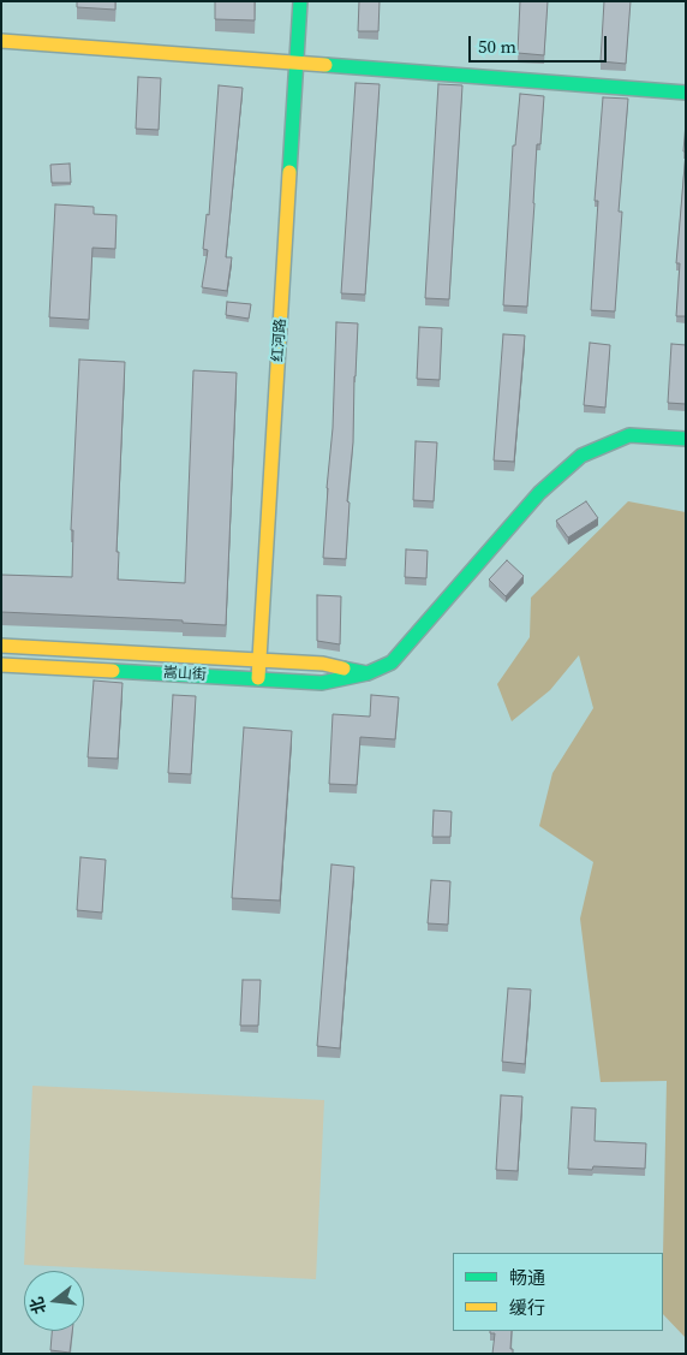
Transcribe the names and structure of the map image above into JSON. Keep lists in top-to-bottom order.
{
  "streets": {
    "street": ["红河路", "嵩山街"]
  },
  "crossings": [
    ["红河路", "嵩山街"]
  ],
  "legend": ["畅通", "缓行"],
  "scale_bar": "50 m",
  "north": "left"
}
